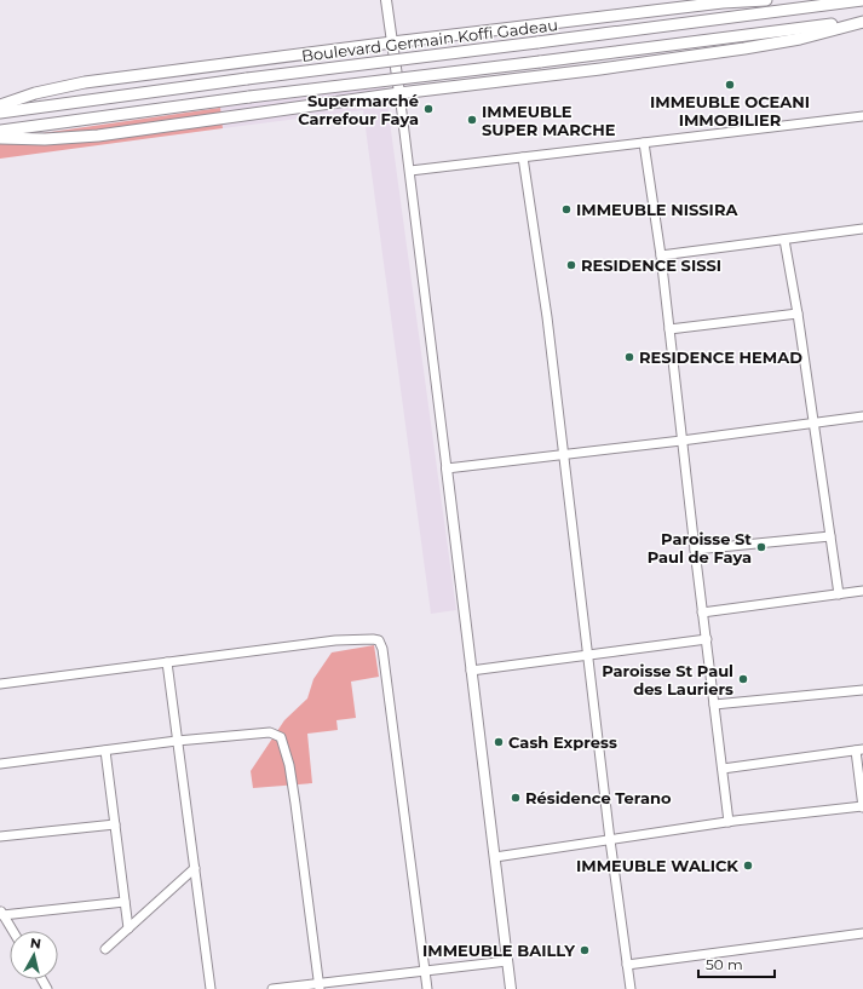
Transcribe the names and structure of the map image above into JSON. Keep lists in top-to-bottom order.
{
  "streets": {
    "main road": ["Boulevard Germain Koffi Gadeau"]
  },
  "places": [
    "IMMEUBLE OCEANI IMMOBILIER",
    "Supermarché Carrefour Faya",
    "IMMEUBLE SUPER MARCHE",
    "IMMEUBLE NISSIRA",
    "RESIDENCE SISSI",
    "RESIDENCE HEMAD",
    "Paroisse St Paul de Faya",
    "Paroisse St Paul des Lauriers",
    "Cash Express",
    "Résidence Terano",
    "IMMEUBLE WALICK",
    "IMMEUBLE BAILLY"
  ],
  "scale_bar": "50 m",
  "north": "top"
}
